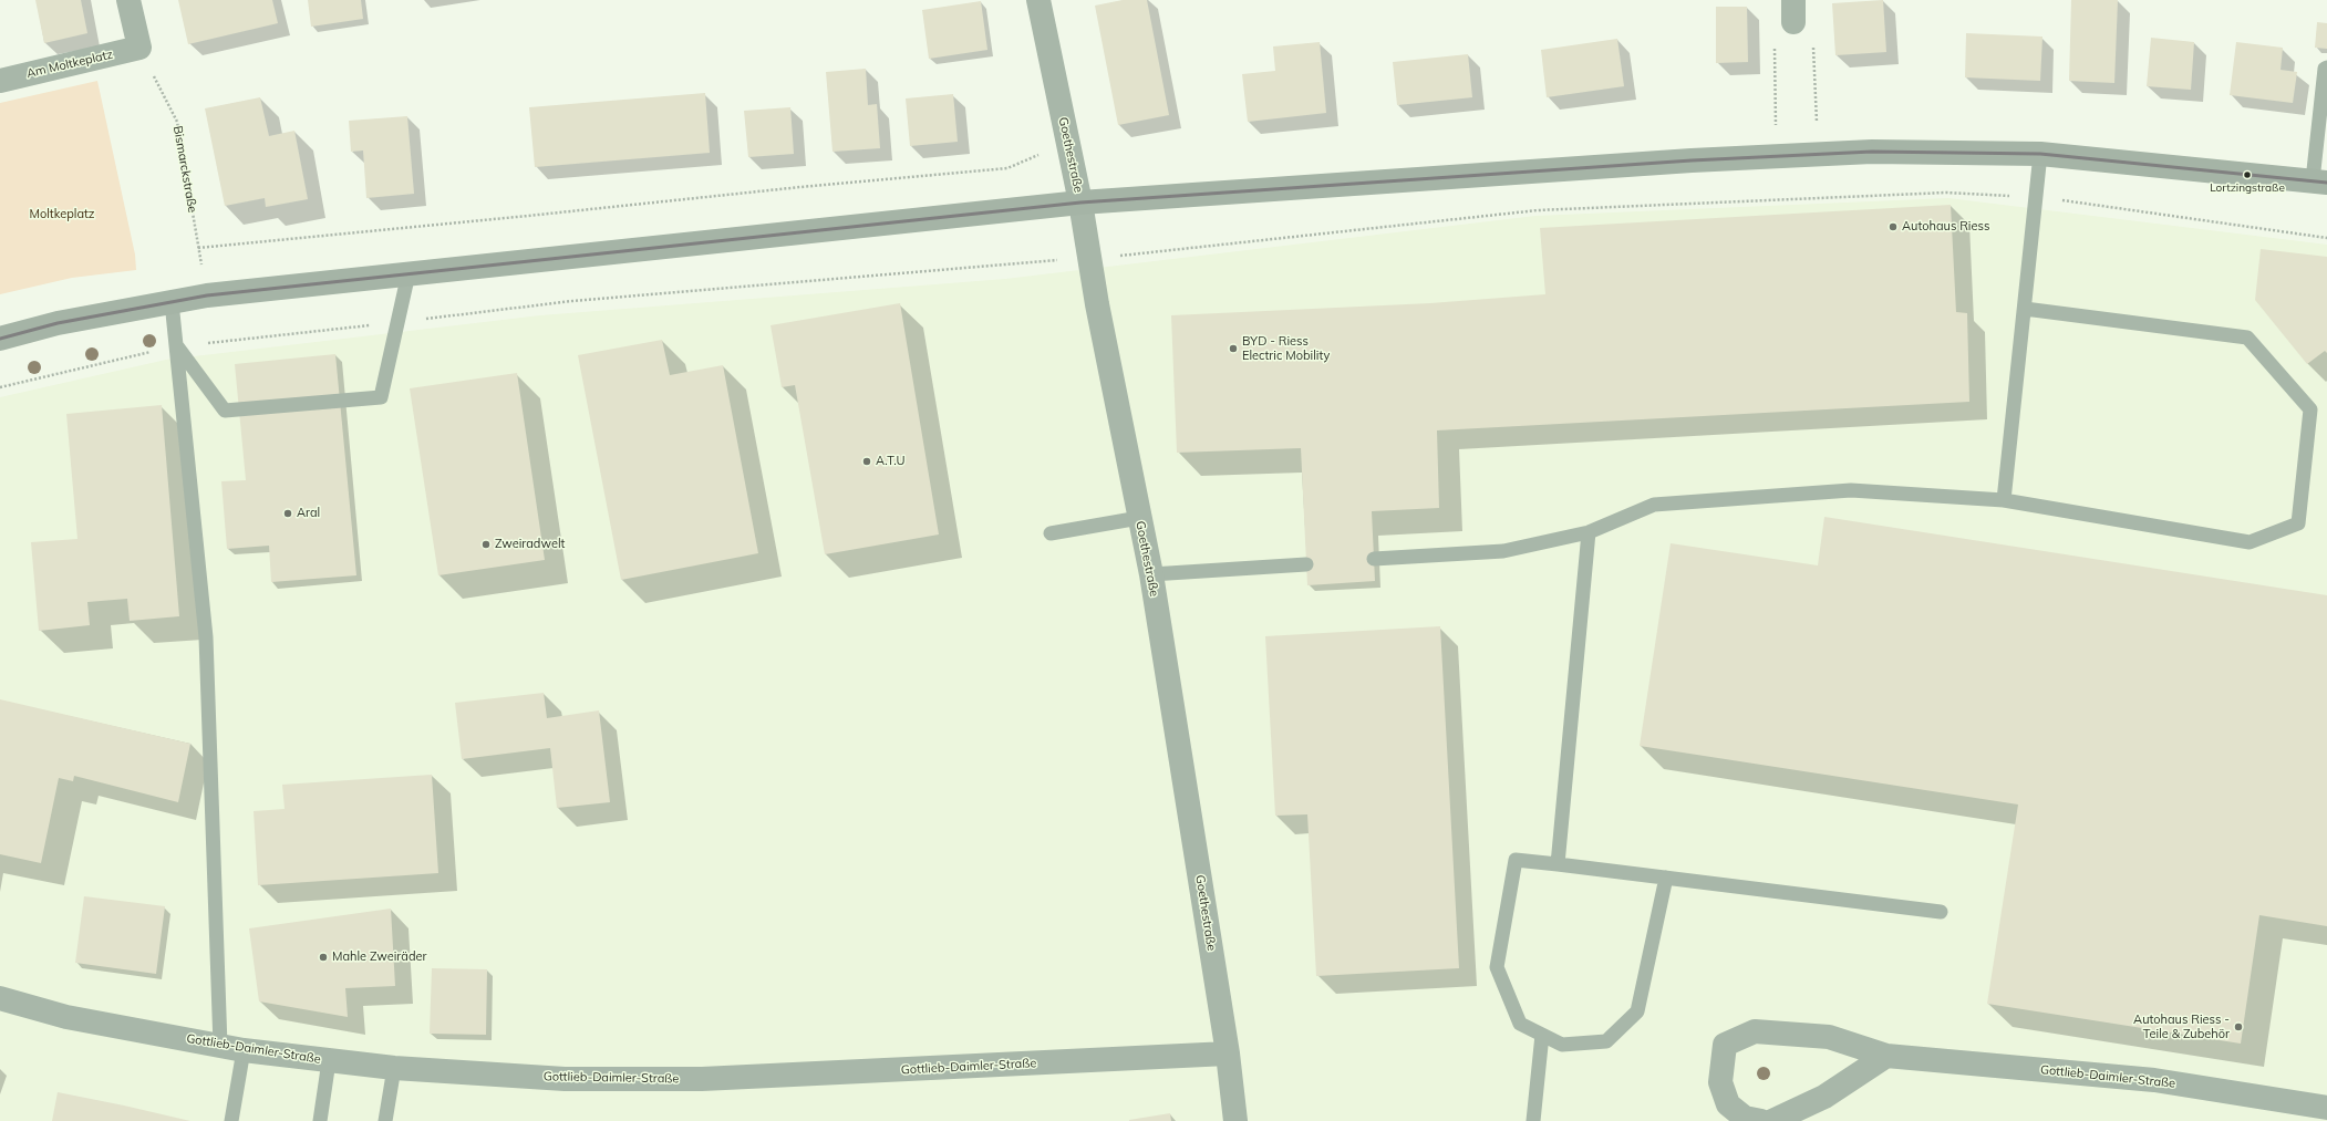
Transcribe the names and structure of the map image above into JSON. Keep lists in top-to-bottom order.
{
  "streets": {
    "street": ["Am Moltkeplatz", "Goethestraße", "Gottlieb-Daimler-Straße"],
    "path": ["Bismarckstraße"]
  },
  "crossings": [
    ["Am Moltkeplatz", "Bismarckstraße"],
    ["Goethestraße", "Gottlieb-Daimler-Straße"]
  ],
  "parks": ["Moltkeplatz"],
  "places": [
    "Lortzingstraße",
    "Autohaus Riess",
    "BYD - Riess Electric Mobility",
    "A.T.U",
    "Aral",
    "Zweiradwelt",
    "Mahle Zweiräder",
    "Autohaus Riess - Teile & Zubehör"
  ]
}
